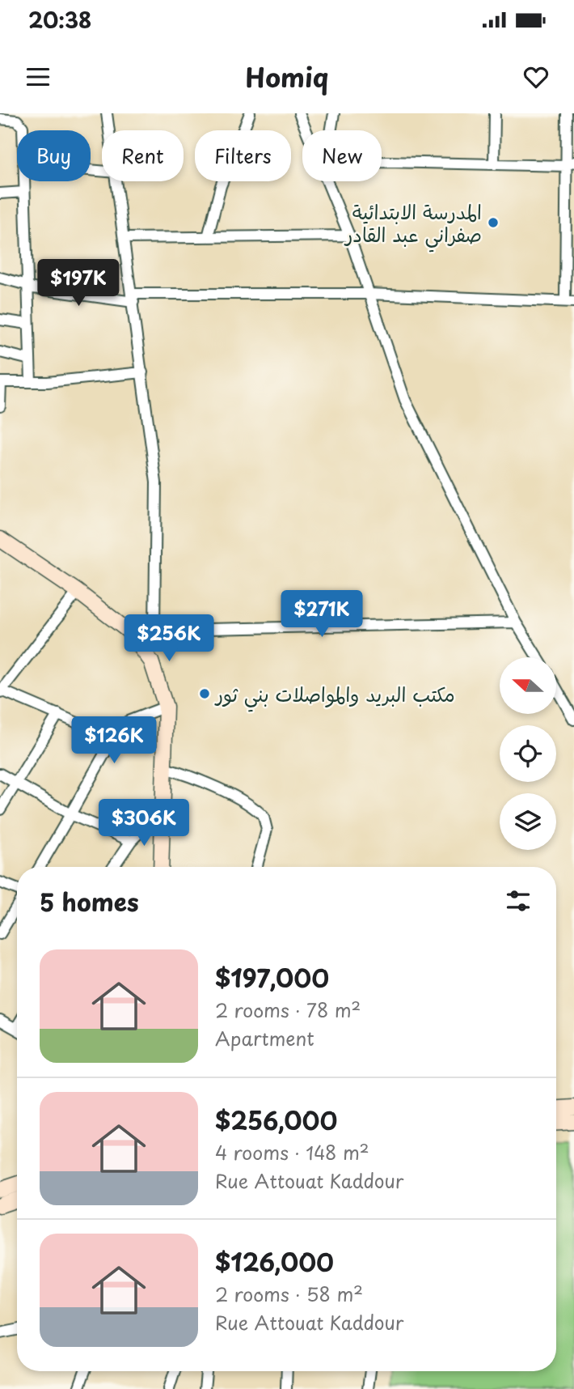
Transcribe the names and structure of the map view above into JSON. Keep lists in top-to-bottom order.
{
  "places": ["المدرسة الابتدائية صفراني عبد القادر", "مكتب البريد والمواصلات بني ثور"],
  "north": "left",
  "page": {
    "status": "20:38",
    "header": "Homiq",
    "chip": [
      "Buy",
      "Rent",
      "Filters",
      "New"
    ],
    "price": [
      "$197K",
      "$271K",
      "$256K",
      "$126K",
      "$306K"
    ],
    "heading": "5 homes",
    "list": [
      {
        "name": "$197,000",
        "note": "2 rooms · 78 m² · Apartment"
      },
      {
        "name": "$256,000",
        "note": "4 rooms · 148 m² · Rue Attouat Kaddour"
      },
      {
        "name": "$126,000",
        "note": "2 rooms · 58 m² · Rue Attouat Kaddour"
      }
    ]
  }
}
